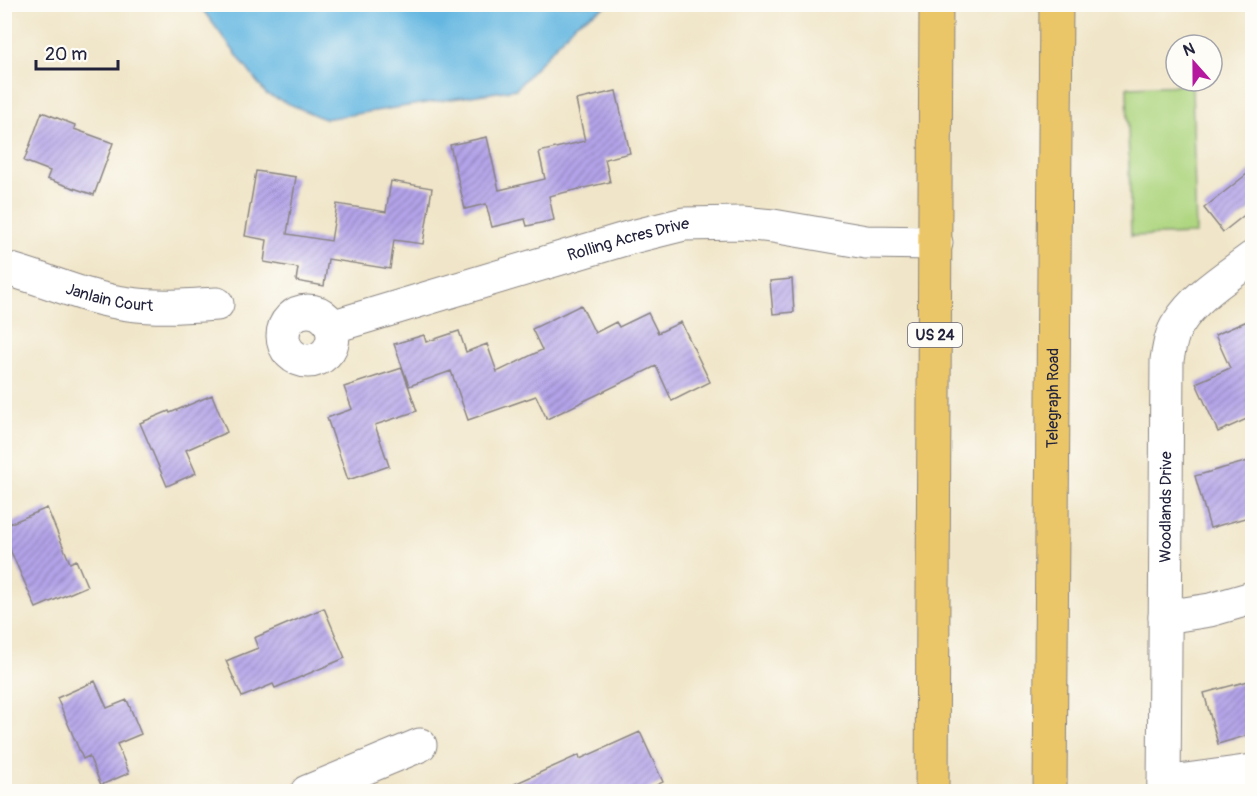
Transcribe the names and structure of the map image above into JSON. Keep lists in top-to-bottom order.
{
  "streets": {
    "highway": ["US 24", "Telegraph Road"],
    "street": ["Rolling Acres Drive", "Janlain Court", "Woodlands Drive"]
  },
  "crossings": [
    ["Rolling Acres Drive", "US 24"]
  ],
  "scale_bar": "20 m",
  "north": "top"
}
